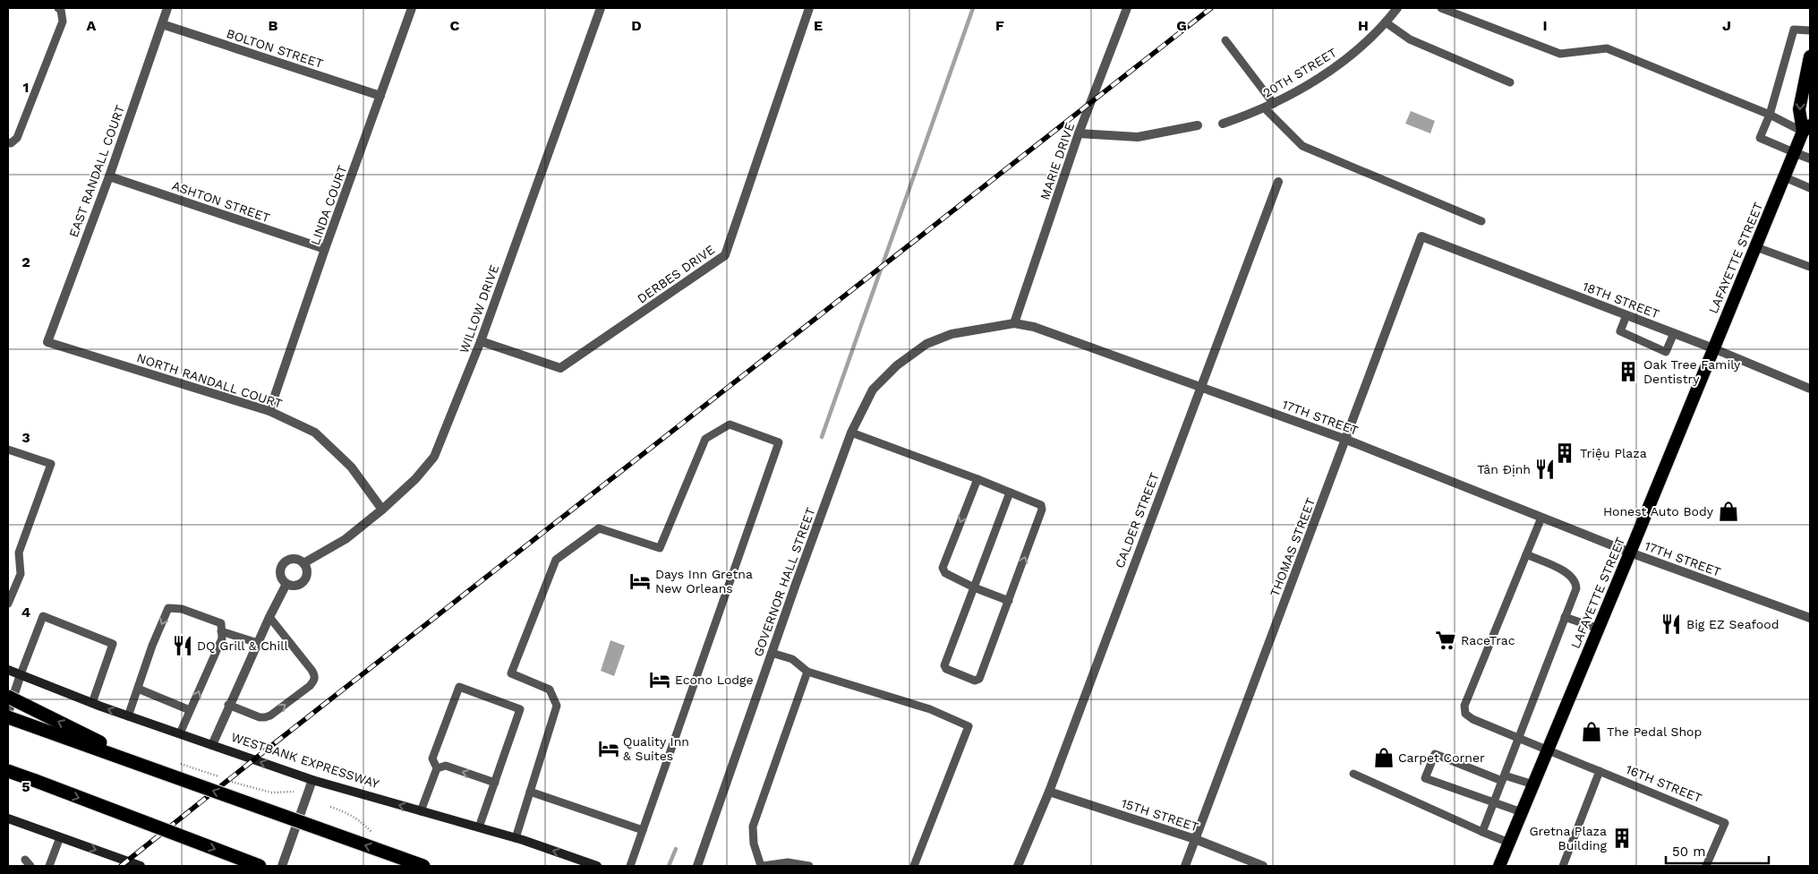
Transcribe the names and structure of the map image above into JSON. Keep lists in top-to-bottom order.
{
  "streets": {
    "highway": ["LAFAYETTE STREET"],
    "main road": ["WESTBANK EXPRESSWAY"],
    "street": [
      "BOLTON STREET",
      "20TH STREET",
      "MARIE DRIVE",
      "EAST RANDALL COURT",
      "ASHTON STREET",
      "LINDA COURT",
      "DERBES DRIVE",
      "18TH STREET",
      "WILLOW DRIVE",
      "NORTH RANDALL COURT",
      "17TH STREET",
      "CALDER STREET",
      "THOMAS STREET",
      "GOVERNOR HALL STREET",
      "15TH STREET"
    ],
    "lane": ["16TH STREET"]
  },
  "crossings": [
    ["BOLTON STREET", "EAST RANDALL COURT"],
    ["BOLTON STREET", "LINDA COURT"],
    ["MARIE DRIVE", "17TH STREET"],
    ["EAST RANDALL COURT", "ASHTON STREET"],
    ["EAST RANDALL COURT", "NORTH RANDALL COURT"],
    ["ASHTON STREET", "LINDA COURT"],
    ["LINDA COURT", "NORTH RANDALL COURT"],
    ["LAFAYETTE STREET", "18TH STREET"],
    ["LAFAYETTE STREET", "17TH STREET"],
    ["LAFAYETTE STREET", "16TH STREET"],
    ["DERBES DRIVE", "WILLOW DRIVE"],
    ["18TH STREET", "THOMAS STREET"],
    ["WILLOW DRIVE", "NORTH RANDALL COURT"],
    ["17TH STREET", "CALDER STREET"],
    ["17TH STREET", "THOMAS STREET"],
    ["17TH STREET", "GOVERNOR HALL STREET"],
    ["CALDER STREET", "15TH STREET"],
    ["THOMAS STREET", "15TH STREET"]
  ],
  "one_way": ["WESTBANK EXPRESSWAY"],
  "places": {
    "building": ["Oak Tree Family Dentistry", "Triệu Plaza", "Gretna Plaza Building"],
    "restaurant": ["Tân Định", "Big EZ Seafood", "DQ Grill & Chill"],
    "shop": ["Honest Auto Body", "The Pedal Shop", "Carpet Corner"],
    "hotel": ["Days Inn Gretna New Orleans", "Econo Lodge", "Quality Inn & Suites"],
    "supermarket": ["RaceTrac"]
  },
  "scale_bar": "50 m",
  "grid": {
    "columns": [
      "A",
      "B",
      "C",
      "D",
      "E",
      "F",
      "G",
      "H",
      "I",
      "J"
    ],
    "rows": [
      "1",
      "2",
      "3",
      "4",
      "5"
    ]
  }
}
